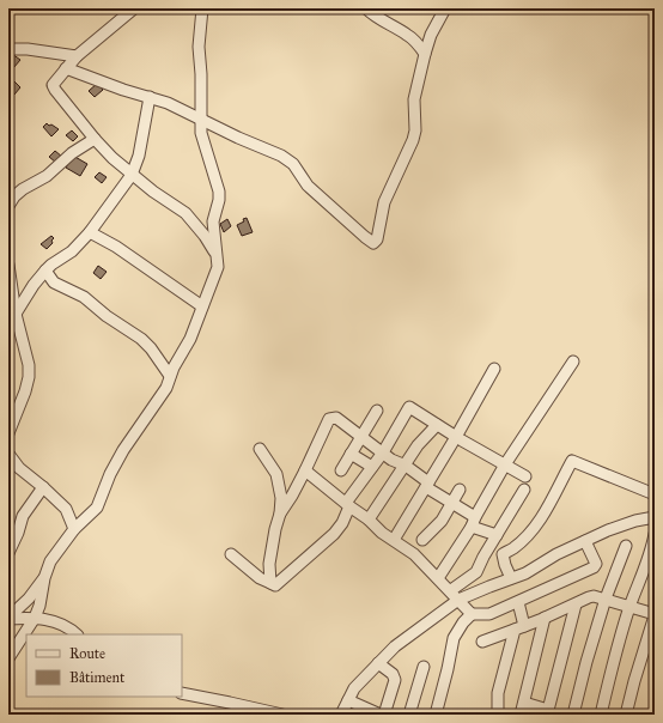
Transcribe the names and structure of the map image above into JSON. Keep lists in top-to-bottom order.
{
  "legend": ["Route", "Bâtiment"]
}
